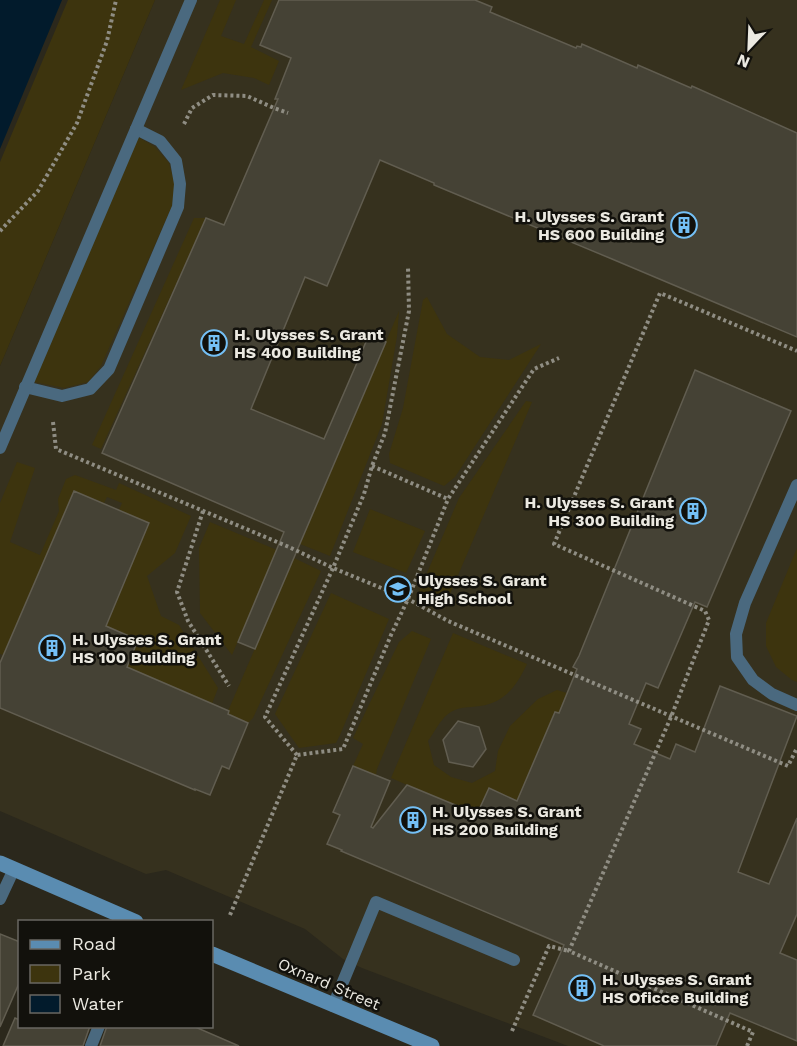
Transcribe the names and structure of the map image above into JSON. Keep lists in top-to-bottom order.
{
  "streets": {
    "main road": ["Oxnard Street"]
  },
  "places": {
    "building": [
      "H. Ulysses S. Grant HS 600 Building",
      "H. Ulysses S. Grant HS 400 Building",
      "H. Ulysses S. Grant HS 300 Building",
      "H. Ulysses S. Grant HS 100 Building",
      "H. Ulysses S. Grant HS 200 Building",
      "H. Ulysses S. Grant HS Oficce Building"
    ],
    "school or university": ["Ulysses S. Grant High School"]
  },
  "legend": ["Road", "Park", "Water"],
  "north": "bottom left"
}
